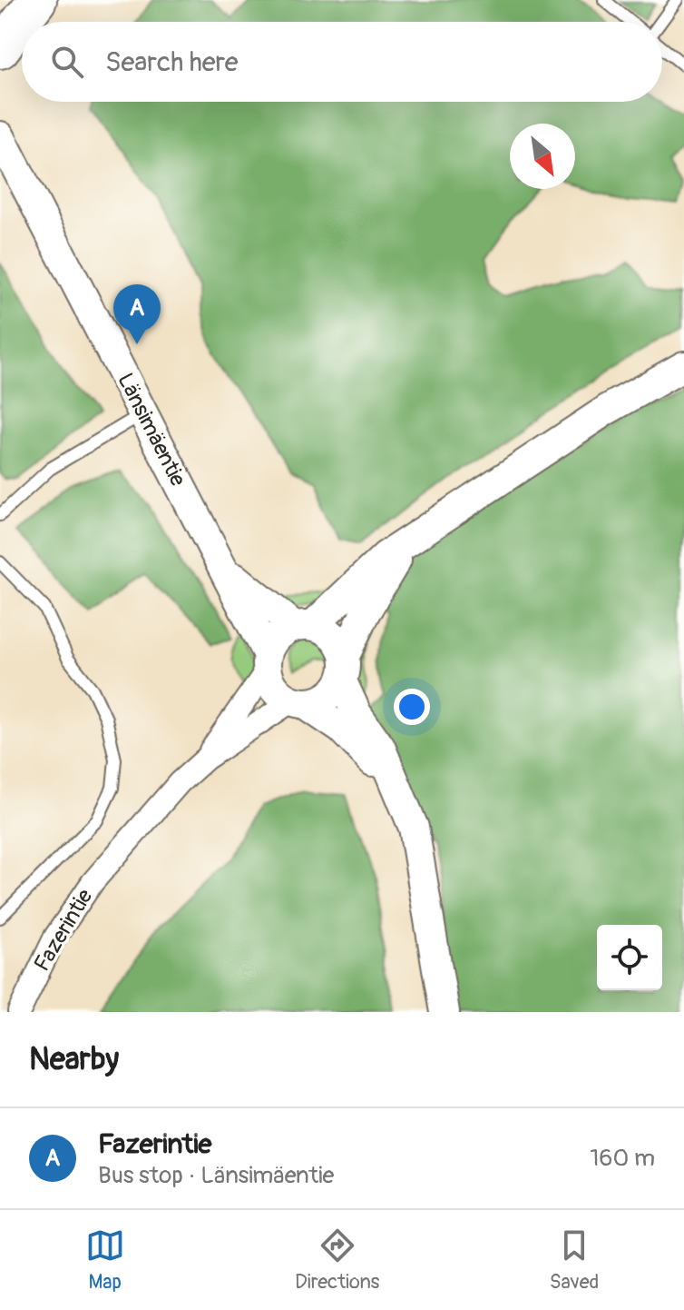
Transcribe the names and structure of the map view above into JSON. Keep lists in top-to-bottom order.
{
  "streets": {
    "main road": ["Länsimäentie"],
    "street": ["Fazerintie"]
  },
  "crossings": [
    ["Länsimäentie", "Fazerintie"]
  ],
  "north": "bottom right",
  "page": {
    "search": "Search here",
    "pins": "A",
    "heading": "Nearby",
    "list": [
      {
        "mark": "A",
        "name": "Fazerintie",
        "note": "Bus stop · Länsimäentie",
        "value": "160 m"
      }
    ],
    "nav": ["Map", "Directions", "Saved"]
  }
}
